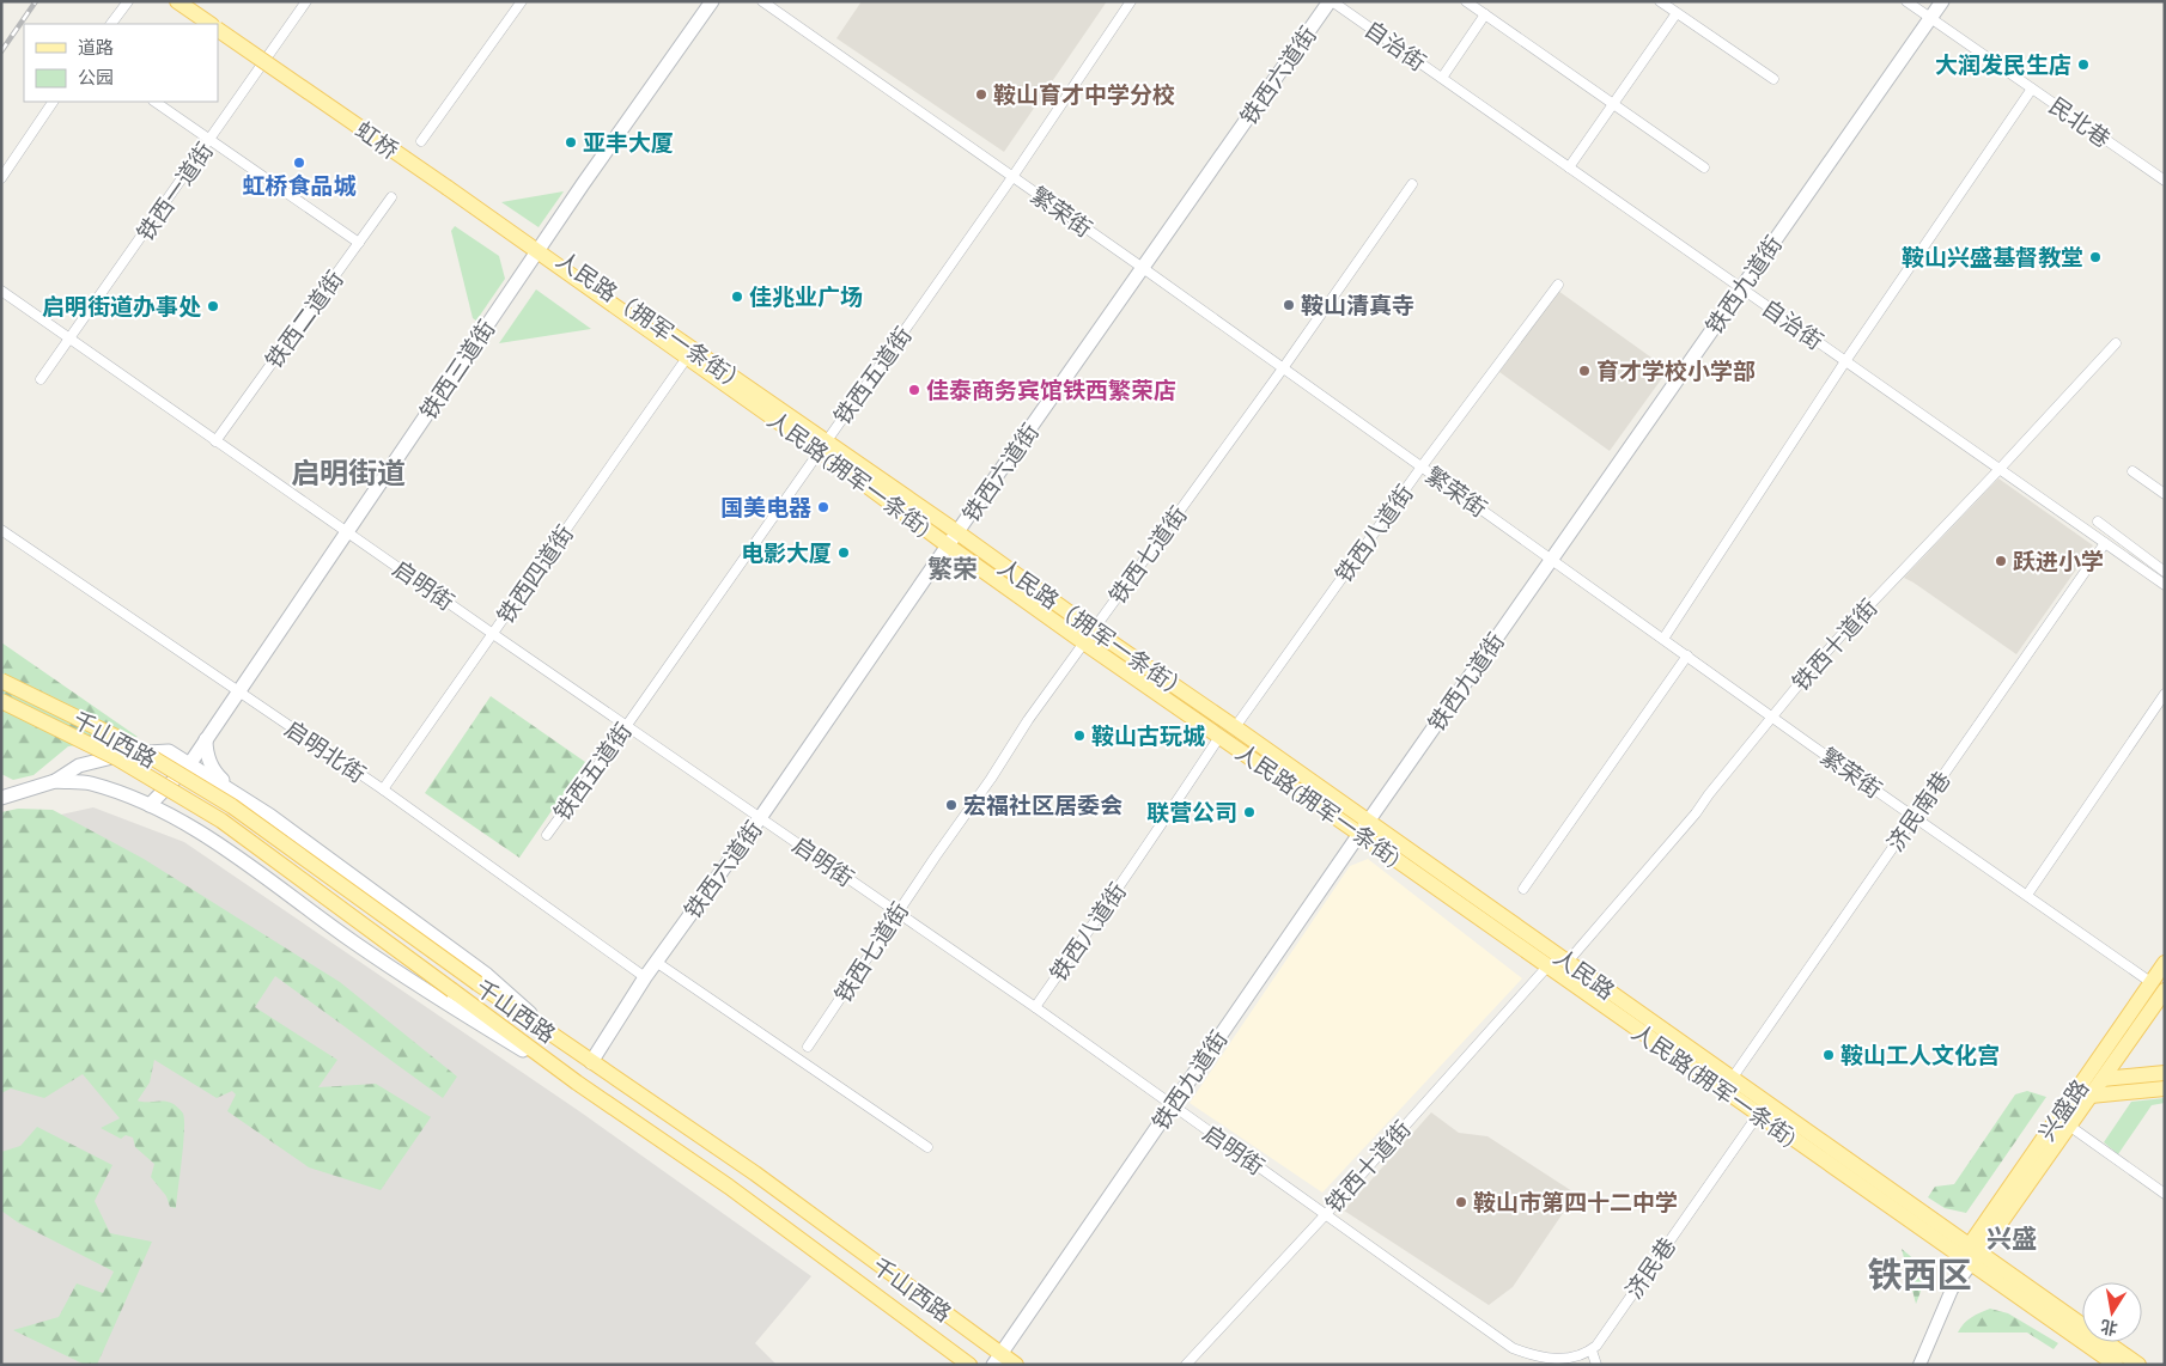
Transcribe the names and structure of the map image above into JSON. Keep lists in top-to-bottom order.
{
  "streets": {
    "main road": [
      "铁西六道街",
      "虹桥",
      "铁西九道街",
      "人民路（拥军一条街）",
      "铁西三道街",
      "人民路(拥军一条街)",
      "千山西路",
      "人民路",
      "兴盛路"
    ],
    "street": [
      "自治街",
      "民北巷",
      "铁西一道街",
      "繁荣街",
      "铁西二道街",
      "铁西五道街",
      "铁西八道街",
      "铁西七道街",
      "铁西四道街",
      "启明街",
      "铁西十道街",
      "启明北街",
      "济民南巷",
      "济民巷"
    ]
  },
  "crossings": [
    ["自治街", "铁西六道街"],
    ["自治街", "铁西九道街"],
    ["自治街", "铁西十道街"],
    ["自治街", "济民南巷"],
    ["铁西六道街", "繁荣街"],
    ["铁西六道街", "人民路（拥军一条街）"],
    ["铁西六道街", "人民路(拥军一条街)"],
    ["铁西六道街", "启明街"],
    ["铁西六道街", "千山西路"],
    ["铁西六道街", "启明北街"],
    ["民北巷", "铁西九道街"],
    ["虹桥", "人民路（拥军一条街）"],
    ["虹桥", "铁西三道街"],
    ["虹桥", "人民路(拥军一条街)"],
    ["铁西一道街", "启明街"],
    ["繁荣街", "铁西九道街"],
    ["繁荣街", "铁西五道街"],
    ["繁荣街", "铁西八道街"],
    ["繁荣街", "铁西七道街"],
    ["繁荣街", "铁西十道街"],
    ["繁荣街", "济民南巷"],
    ["繁荣街", "兴盛路"],
    ["铁西九道街", "人民路(拥军一条街)"],
    ["铁西九道街", "启明街"],
    ["铁西九道街", "千山西路"],
    ["铁西九道街", "人民路"],
    ["铁西二道街", "启明街"],
    ["人民路（拥军一条街）", "铁西三道街"],
    ["人民路（拥军一条街）", "铁西五道街"],
    ["人民路（拥军一条街）", "人民路(拥军一条街)"],
    ["人民路（拥军一条街）", "铁西八道街"],
    ["人民路（拥军一条街）", "铁西七道街"],
    ["人民路（拥军一条街）", "人民路"],
    ["铁西三道街", "人民路(拥军一条街)"],
    ["铁西三道街", "启明街"],
    ["铁西三道街", "启明北街"],
    ["铁西五道街", "人民路(拥军一条街)"],
    ["铁西五道街", "启明街"],
    ["人民路(拥军一条街)", "铁西八道街"],
    ["人民路(拥军一条街)", "铁西七道街"],
    ["人民路(拥军一条街)", "铁西四道街"],
    ["人民路(拥军一条街)", "铁西十道街"],
    ["人民路(拥军一条街)", "人民路"],
    ["人民路(拥军一条街)", "兴盛路"],
    ["人民路(拥军一条街)", "济民巷"],
    ["铁西八道街", "启明街"],
    ["铁西八道街", "人民路"],
    ["铁西七道街", "启明街"],
    ["铁西四道街", "启明街"],
    ["铁西四道街", "启明北街"],
    ["启明街", "铁西十道街"],
    ["启明街", "济民巷"],
    ["铁西十道街", "人民路"],
    ["济民南巷", "人民路"],
    ["人民路", "兴盛路"]
  ],
  "districts": [
    "启明街道",
    "繁荣",
    "兴盛",
    "铁西区"
  ],
  "places": [
    "大润发民生店",
    "鞍山育才中学分校",
    "亚丰大厦",
    "虹桥食品城",
    "鞍山兴盛基督教堂",
    "佳兆业广场",
    "鞍山清真寺",
    "启明街道办事处",
    "育才学校小学部",
    "佳泰商务宾馆铁西繁荣店",
    "国美电器",
    "电影大厦",
    "跃进小学",
    "鞍山古玩城",
    "宏福社区居委会",
    "联营公司",
    "鞍山工人文化宫",
    "鞍山市第四十二中学"
  ],
  "legend": ["道路", "公园"],
  "north": "bottom"
}
